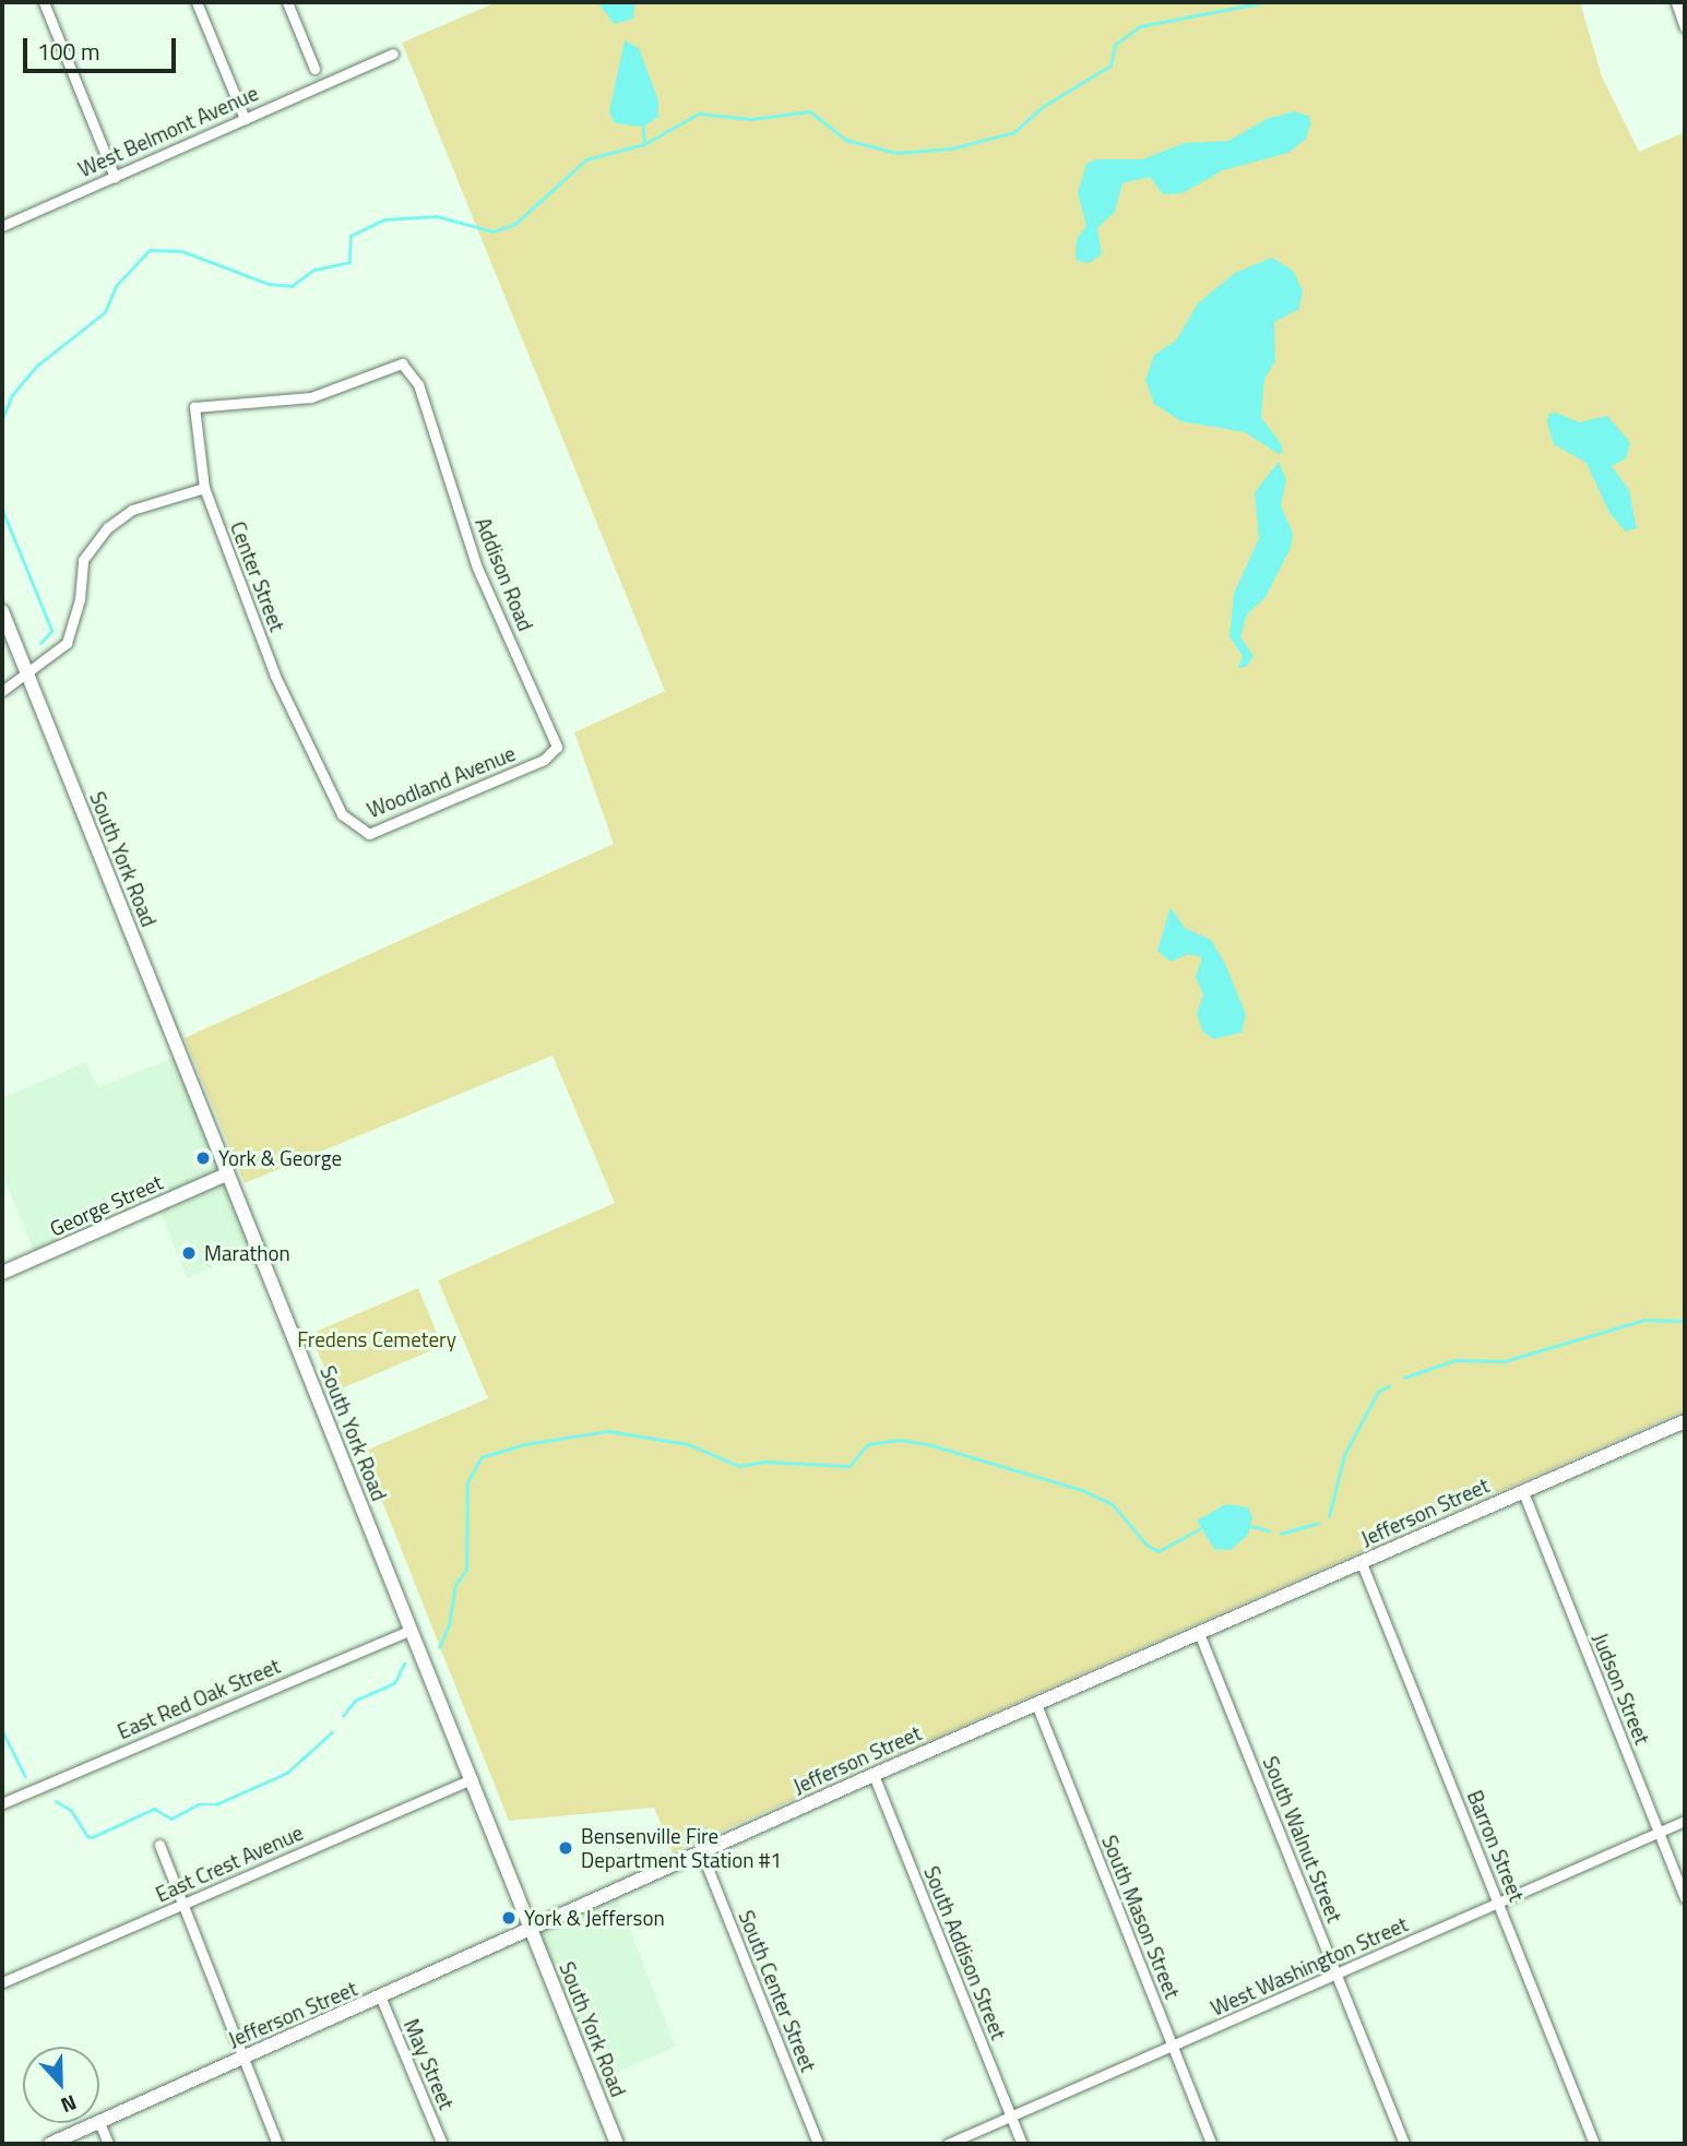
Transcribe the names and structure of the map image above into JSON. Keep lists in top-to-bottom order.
{
  "streets": {
    "street": [
      "West Belmont Avenue",
      "Addison Road",
      "Center Street",
      "Woodland Avenue",
      "South York Road",
      "George Street",
      "Jefferson Street",
      "Judson Street",
      "East Red Oak Street",
      "South Walnut Street",
      "Barron Street",
      "East Crest Avenue",
      "South Mason Street",
      "South Addison Street",
      "West Washington Street",
      "South Center Street",
      "May Street"
    ]
  },
  "crossings": [
    ["Addison Road", "Center Street"],
    ["Addison Road", "Woodland Avenue"],
    ["Center Street", "Woodland Avenue"],
    ["South York Road", "George Street"],
    ["South York Road", "Jefferson Street"],
    ["South York Road", "East Red Oak Street"],
    ["South York Road", "East Crest Avenue"],
    ["Jefferson Street", "Judson Street"],
    ["Jefferson Street", "South Walnut Street"],
    ["Jefferson Street", "Barron Street"],
    ["Jefferson Street", "South Mason Street"],
    ["Jefferson Street", "South Addison Street"],
    ["Jefferson Street", "South Center Street"],
    ["Jefferson Street", "May Street"],
    ["Judson Street", "West Washington Street"],
    ["South Walnut Street", "West Washington Street"],
    ["Barron Street", "West Washington Street"],
    ["South Mason Street", "West Washington Street"],
    ["South Addison Street", "West Washington Street"]
  ],
  "parks": ["Fredens Cemetery"],
  "places": [
    "York & George",
    "Marathon",
    "Bensenville Fire Department Station #1",
    "York & Jefferson"
  ],
  "scale_bar": "100 m",
  "north": "bottom"
}
